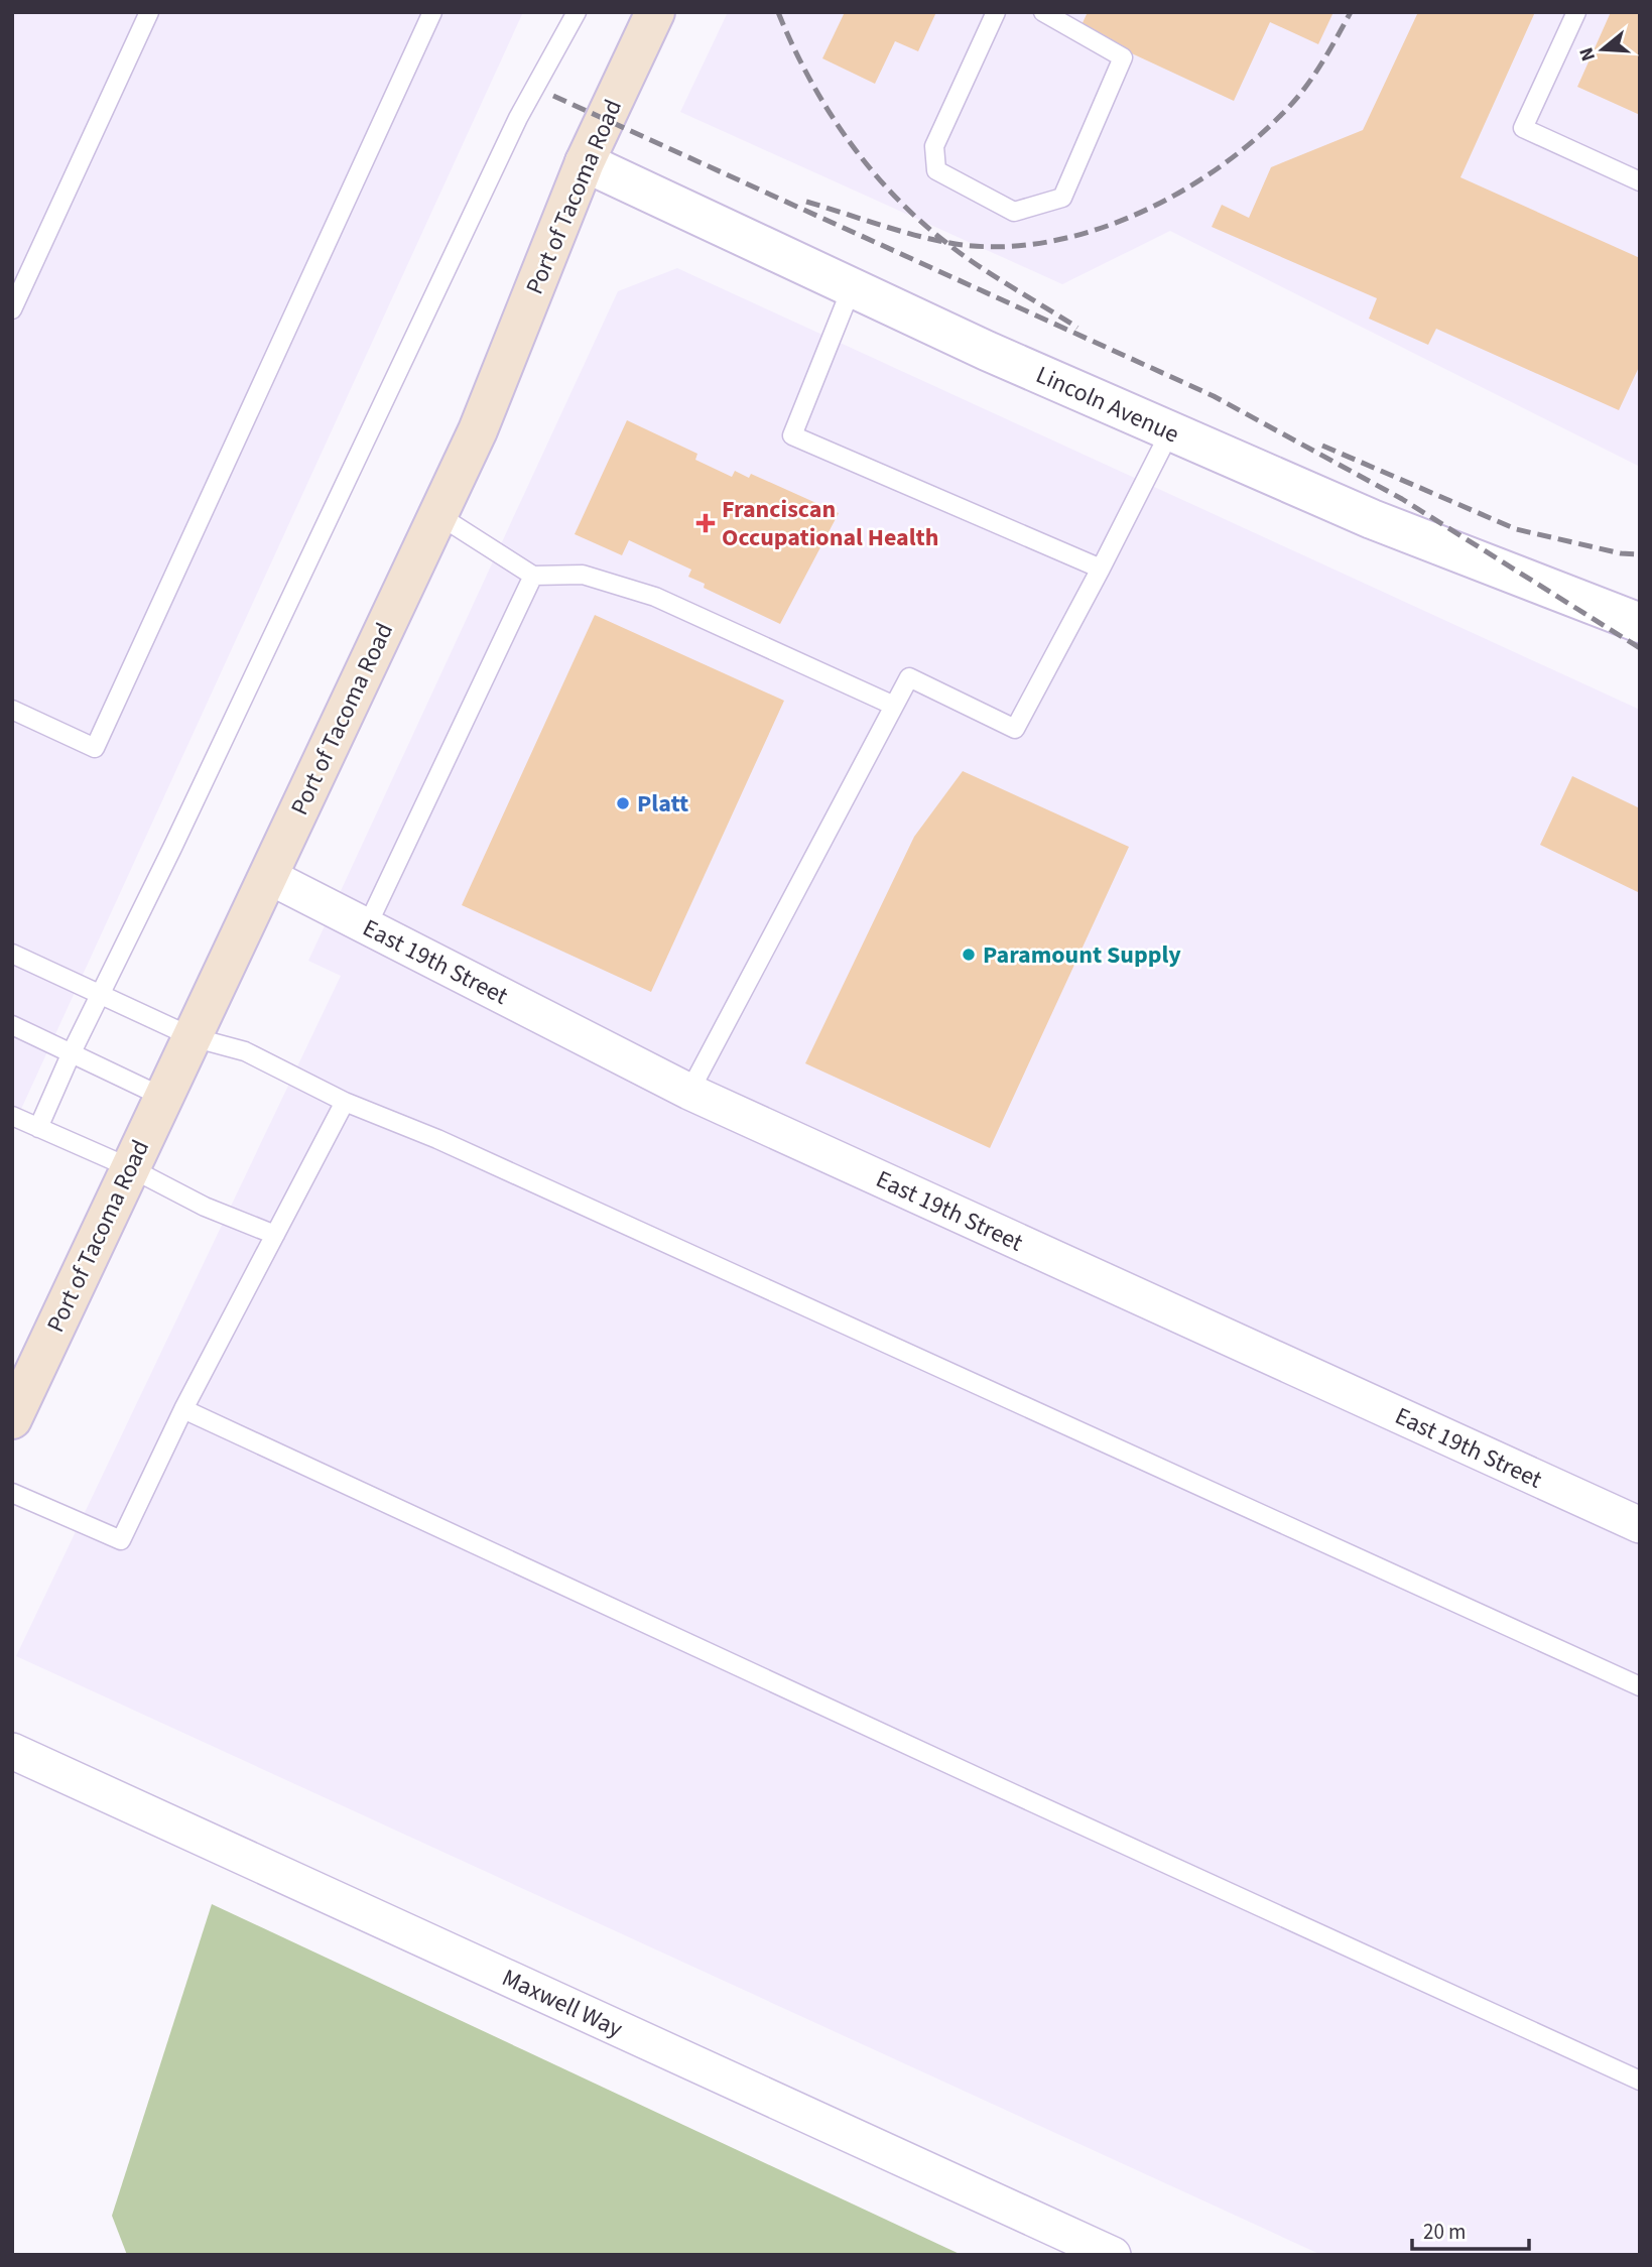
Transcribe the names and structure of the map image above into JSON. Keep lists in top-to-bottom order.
{
  "streets": {
    "main road": ["Port of Tacoma Road"],
    "street": ["Lincoln Avenue", "East 19th Street", "Maxwell Way"]
  },
  "crossings": [
    ["Port of Tacoma Road", "Lincoln Avenue"],
    ["Port of Tacoma Road", "East 19th Street"]
  ],
  "places": {
    "health": ["Franciscan Occupational Health"],
    "other": ["Platt", "Paramount Supply"]
  },
  "scale_bar": "20 m",
  "north": "left"
}
